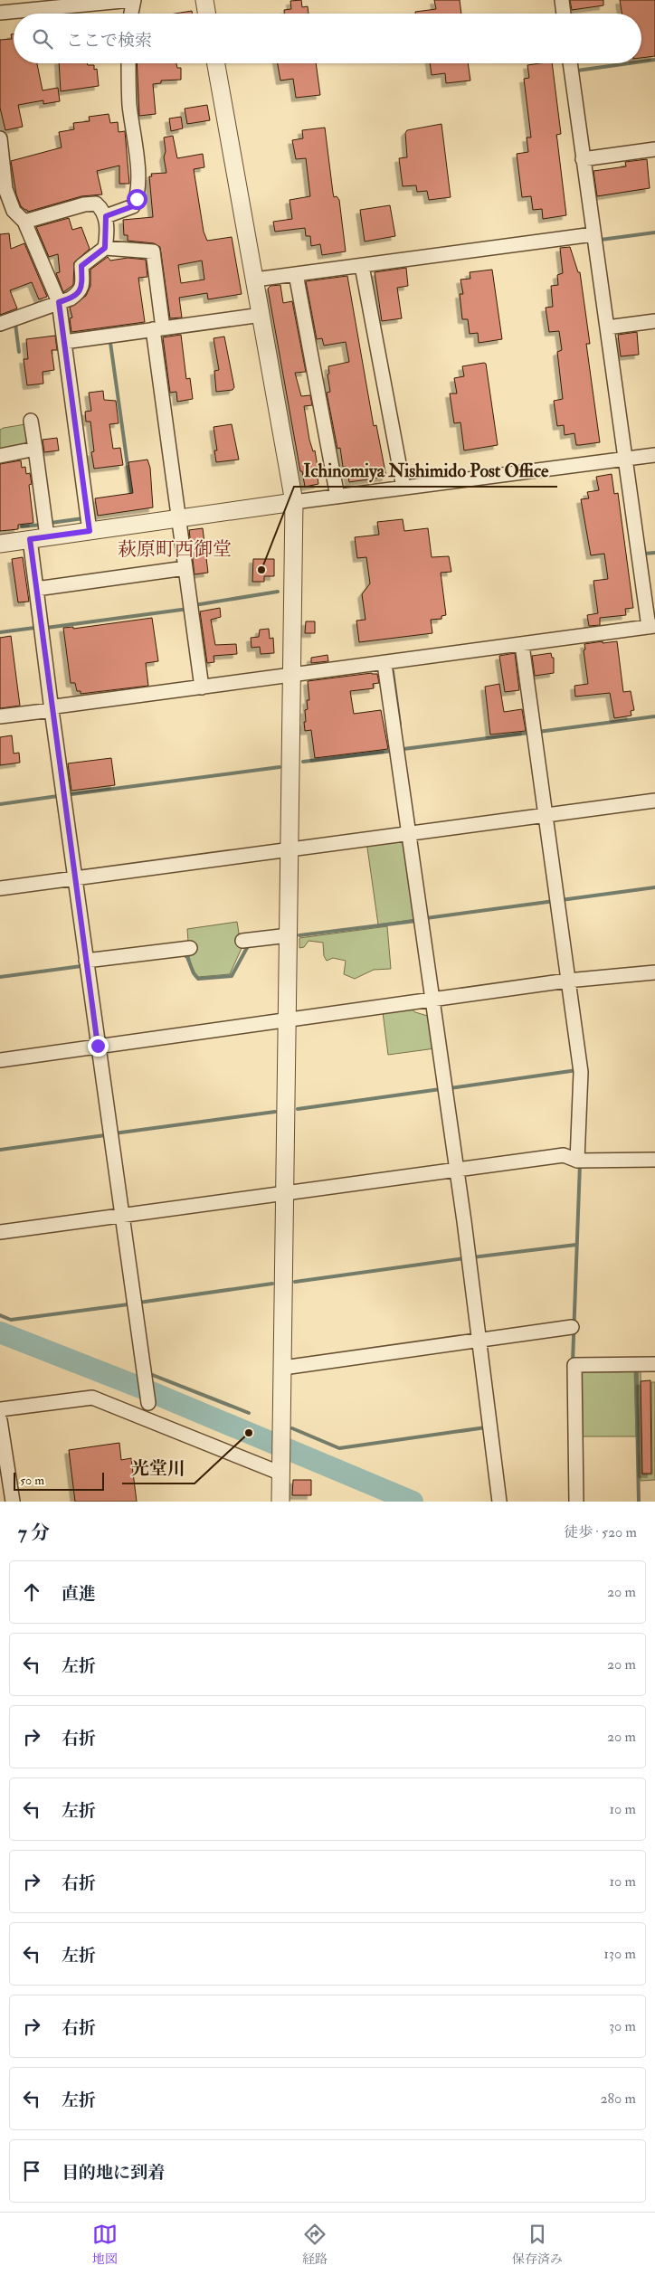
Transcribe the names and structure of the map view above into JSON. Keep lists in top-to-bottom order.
{
  "districts": ["萩原町西御堂"],
  "places": ["Ichinomiya Nishimido Post Office", "光堂川"],
  "scale_bar": "50 m",
  "page": {
    "search": "ここで検索",
    "scale": "50 m",
    "heading": ["7 分", "徒歩 · 520 m"],
    "list": [
      ["直進", "20 m"],
      ["左折", "20 m"],
      ["右折", "20 m"],
      ["左折", "10 m"],
      ["右折", "10 m"],
      ["左折", "130 m"],
      ["右折", "30 m"],
      ["左折", "280 m"],
      "目的地に到着"
    ],
    "nav": ["地図", "経路", "保存済み"]
  }
}
